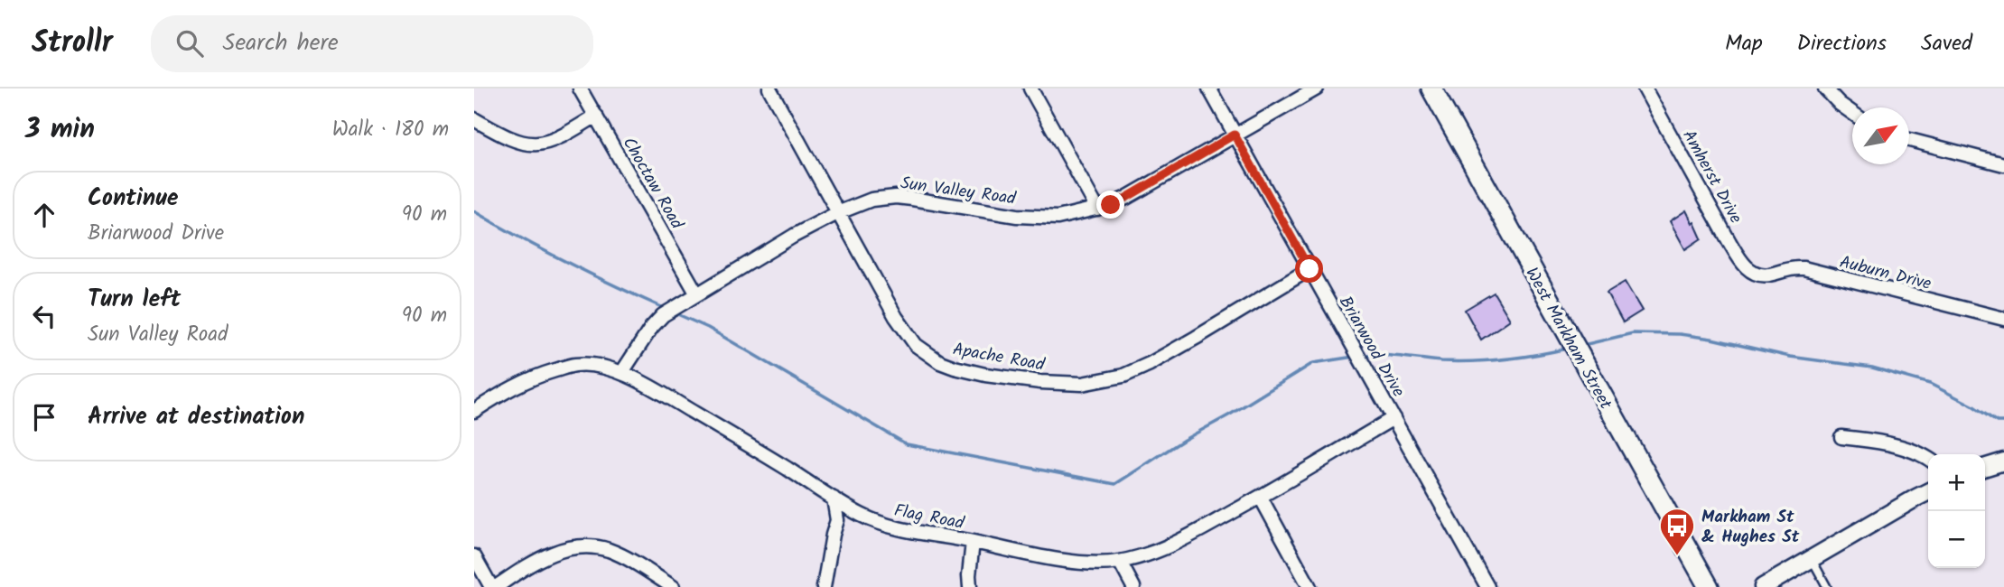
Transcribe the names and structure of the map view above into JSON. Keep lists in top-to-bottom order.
{
  "streets": {
    "main road": ["West Markham Street"],
    "street": [
      "Amherst Drive",
      "Choctaw Road",
      "Sun Valley Road",
      "Auburn Drive",
      "Briarwood Drive",
      "Apache Road",
      "Flag Road"
    ]
  },
  "crossings": [
    ["Amherst Drive", "Auburn Drive"],
    ["Choctaw Road", "Sun Valley Road"],
    ["Sun Valley Road", "Briarwood Drive"],
    ["Sun Valley Road", "Apache Road"],
    ["Sun Valley Road", "Flag Road"],
    ["Briarwood Drive", "Apache Road"],
    ["Briarwood Drive", "Flag Road"]
  ],
  "places": {
    "bus stop": ["Markham St & Hughes St"]
  },
  "north": "top right",
  "page": {
    "header": "Strollr",
    "search": "Search here",
    "nav": ["Map", "Directions", "Saved"],
    "heading": ["3 min", "Walk · 180 m"],
    "list": [
      ["Continue", "Briarwood Drive", "90 m"],
      ["Turn left", "Sun Valley Road", "90 m"],
      "Arrive at destination"
    ],
    "map_buttons": ["+", "−"]
  }
}
